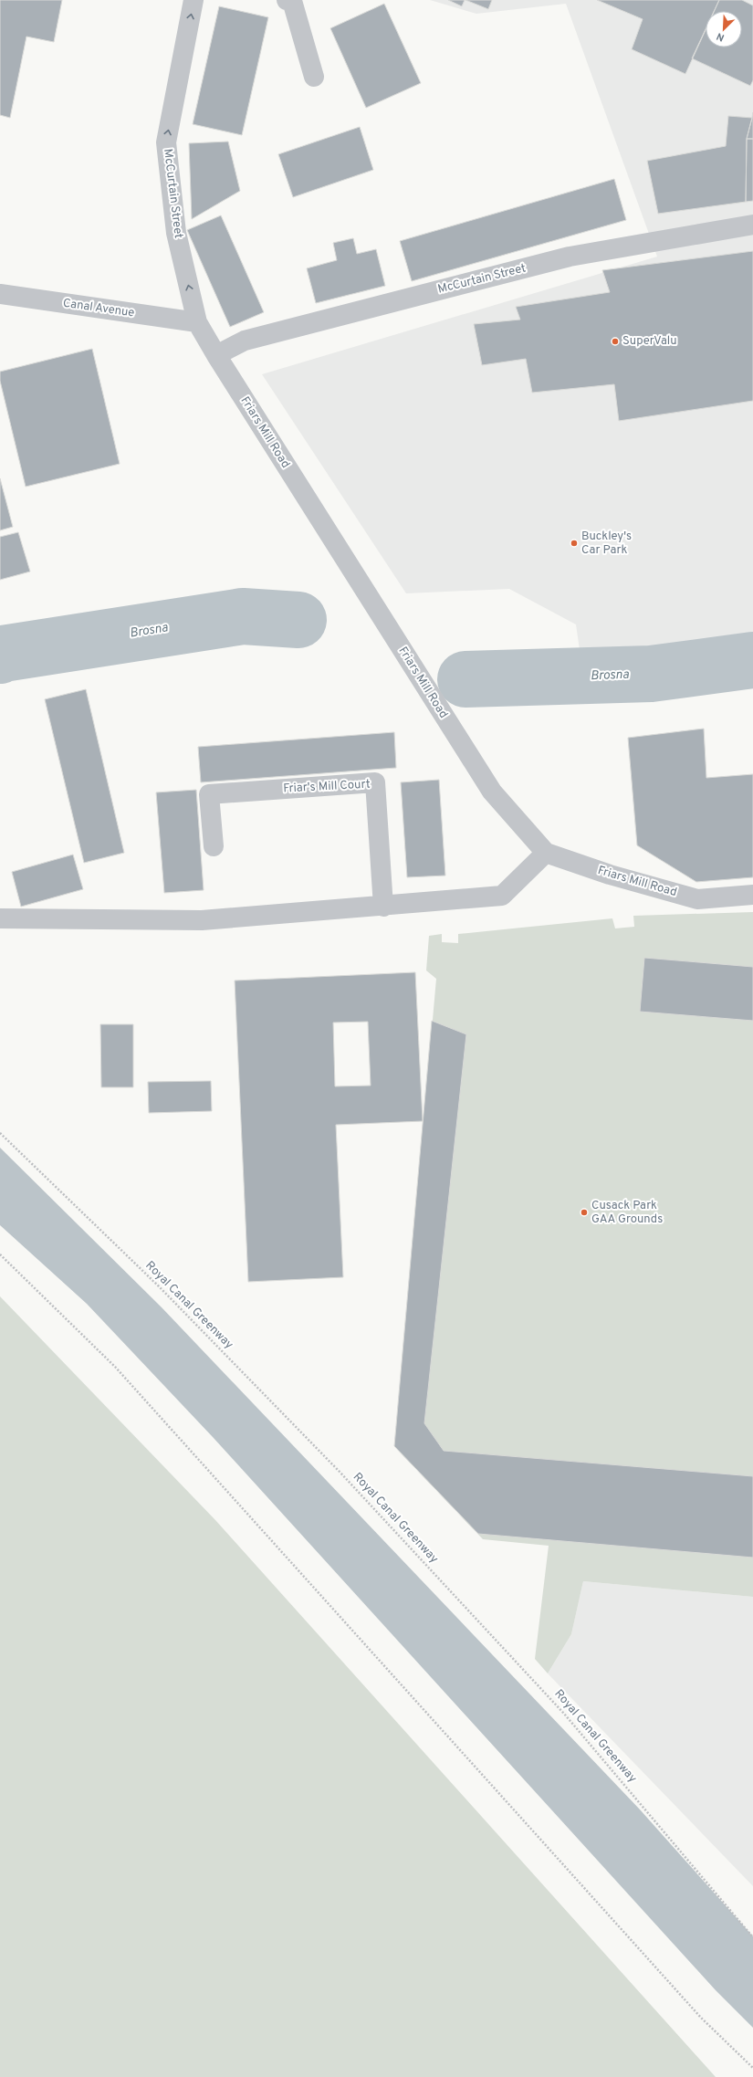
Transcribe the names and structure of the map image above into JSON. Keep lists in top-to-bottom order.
{
  "streets": {
    "street": [
      "McCurtain Street",
      "Canal Avenue",
      "Friars Mill Road",
      "Friar's Mill Court"
    ],
    "path": ["Royal Canal Greenway"]
  },
  "crossings": [
    ["McCurtain Street", "Canal Avenue"],
    ["McCurtain Street", "Friars Mill Road"],
    ["Canal Avenue", "Friars Mill Road"]
  ],
  "one_way": ["McCurtain Street"],
  "water": ["Brosna"],
  "places": ["SuperValu", "Buckley's Car Park", "Cusack Park GAA Grounds"],
  "north": "bottom left"
}
